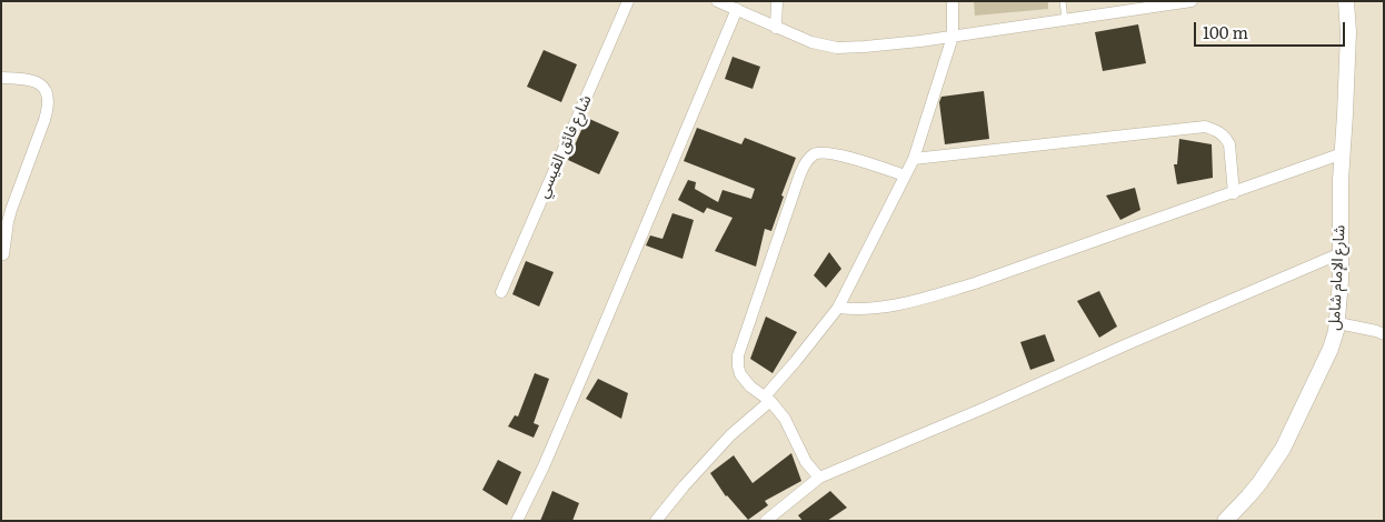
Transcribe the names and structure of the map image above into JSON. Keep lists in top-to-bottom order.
{
  "streets": {
    "street": ["شارع فائق القيسي", "شارع الإمام شامل"]
  },
  "scale_bar": "100 m"
}
